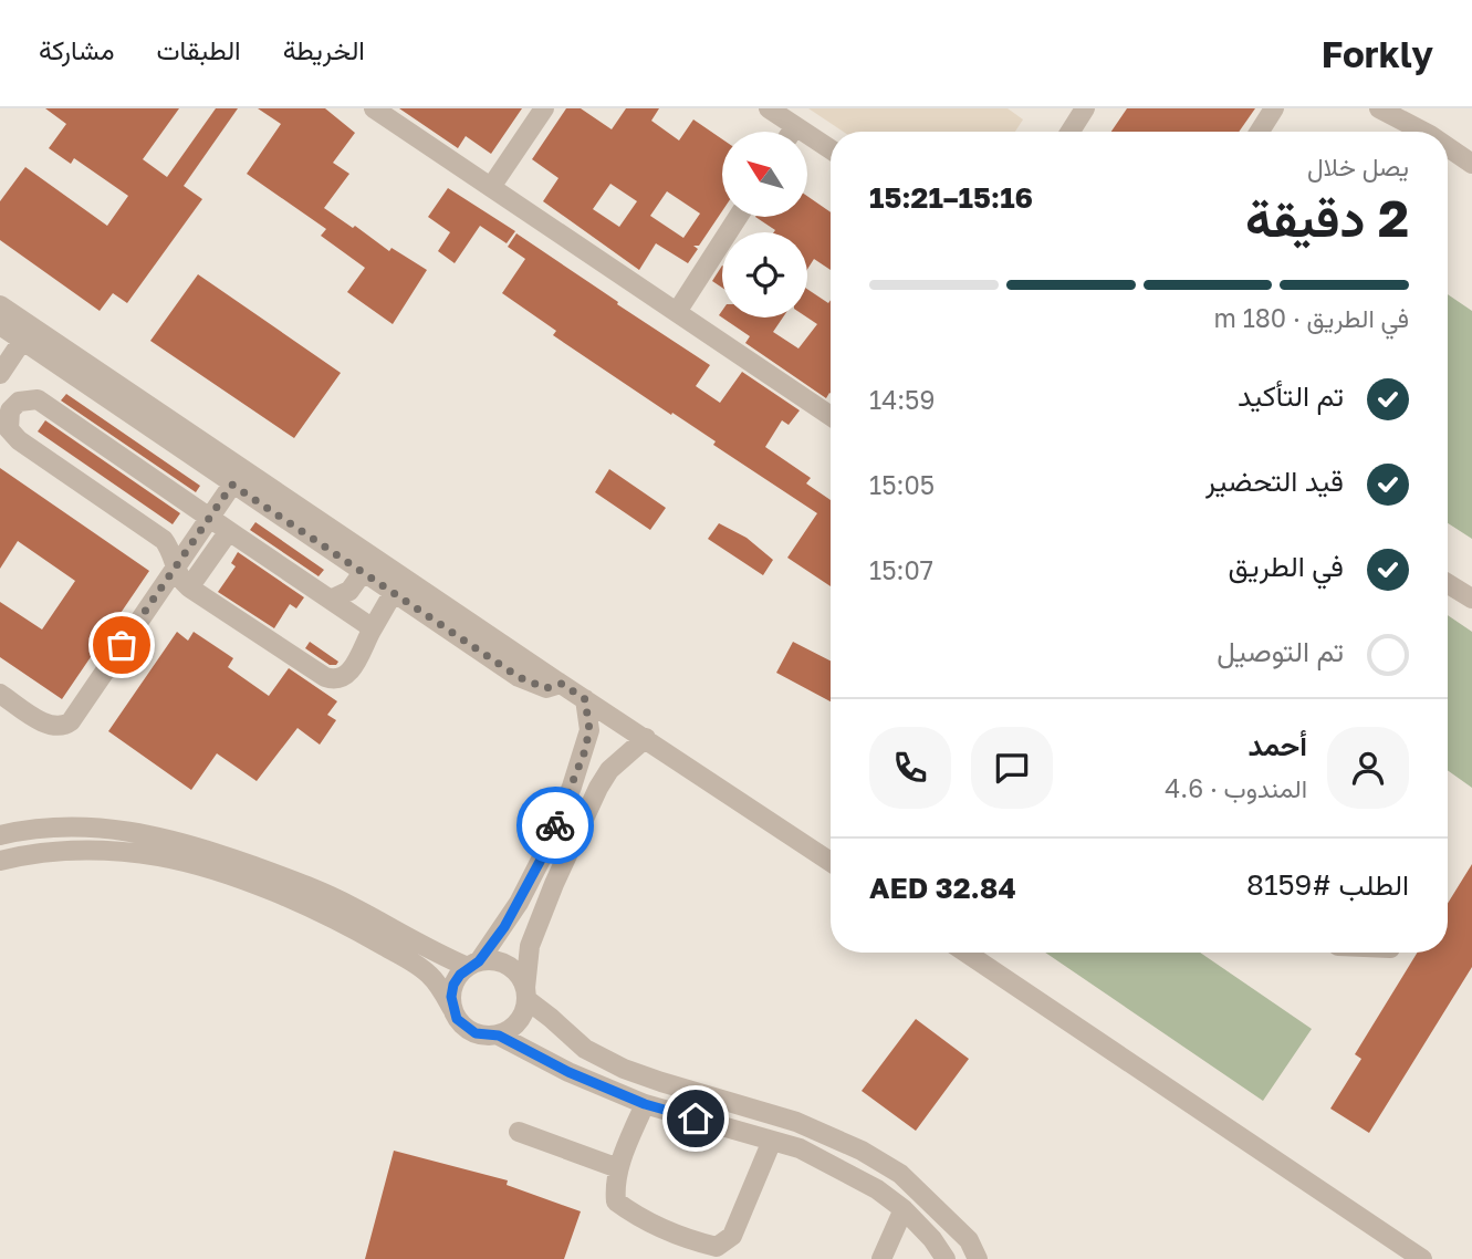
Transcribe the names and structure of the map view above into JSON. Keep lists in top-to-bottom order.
{
  "north": "top left",
  "page": {
    "header": "Forkly",
    "nav": ["الخريطة", "الطبقات", "مشاركة"],
    "heading": ["2 دقيقة", "يصل خلال", "15:16–15:21"],
    "panel": [
      "أحمد",
      "المندوب · 4.6",
      "الطلب #8159",
      "AED 32.84"
    ],
    "bar": "في الطريق · 180 m",
    "list": [
      ["تم التأكيد", "14:59"],
      ["قيد التحضير", "15:05"],
      ["في الطريق", "15:07"],
      "تم التوصيل"
    ]
  }
}
